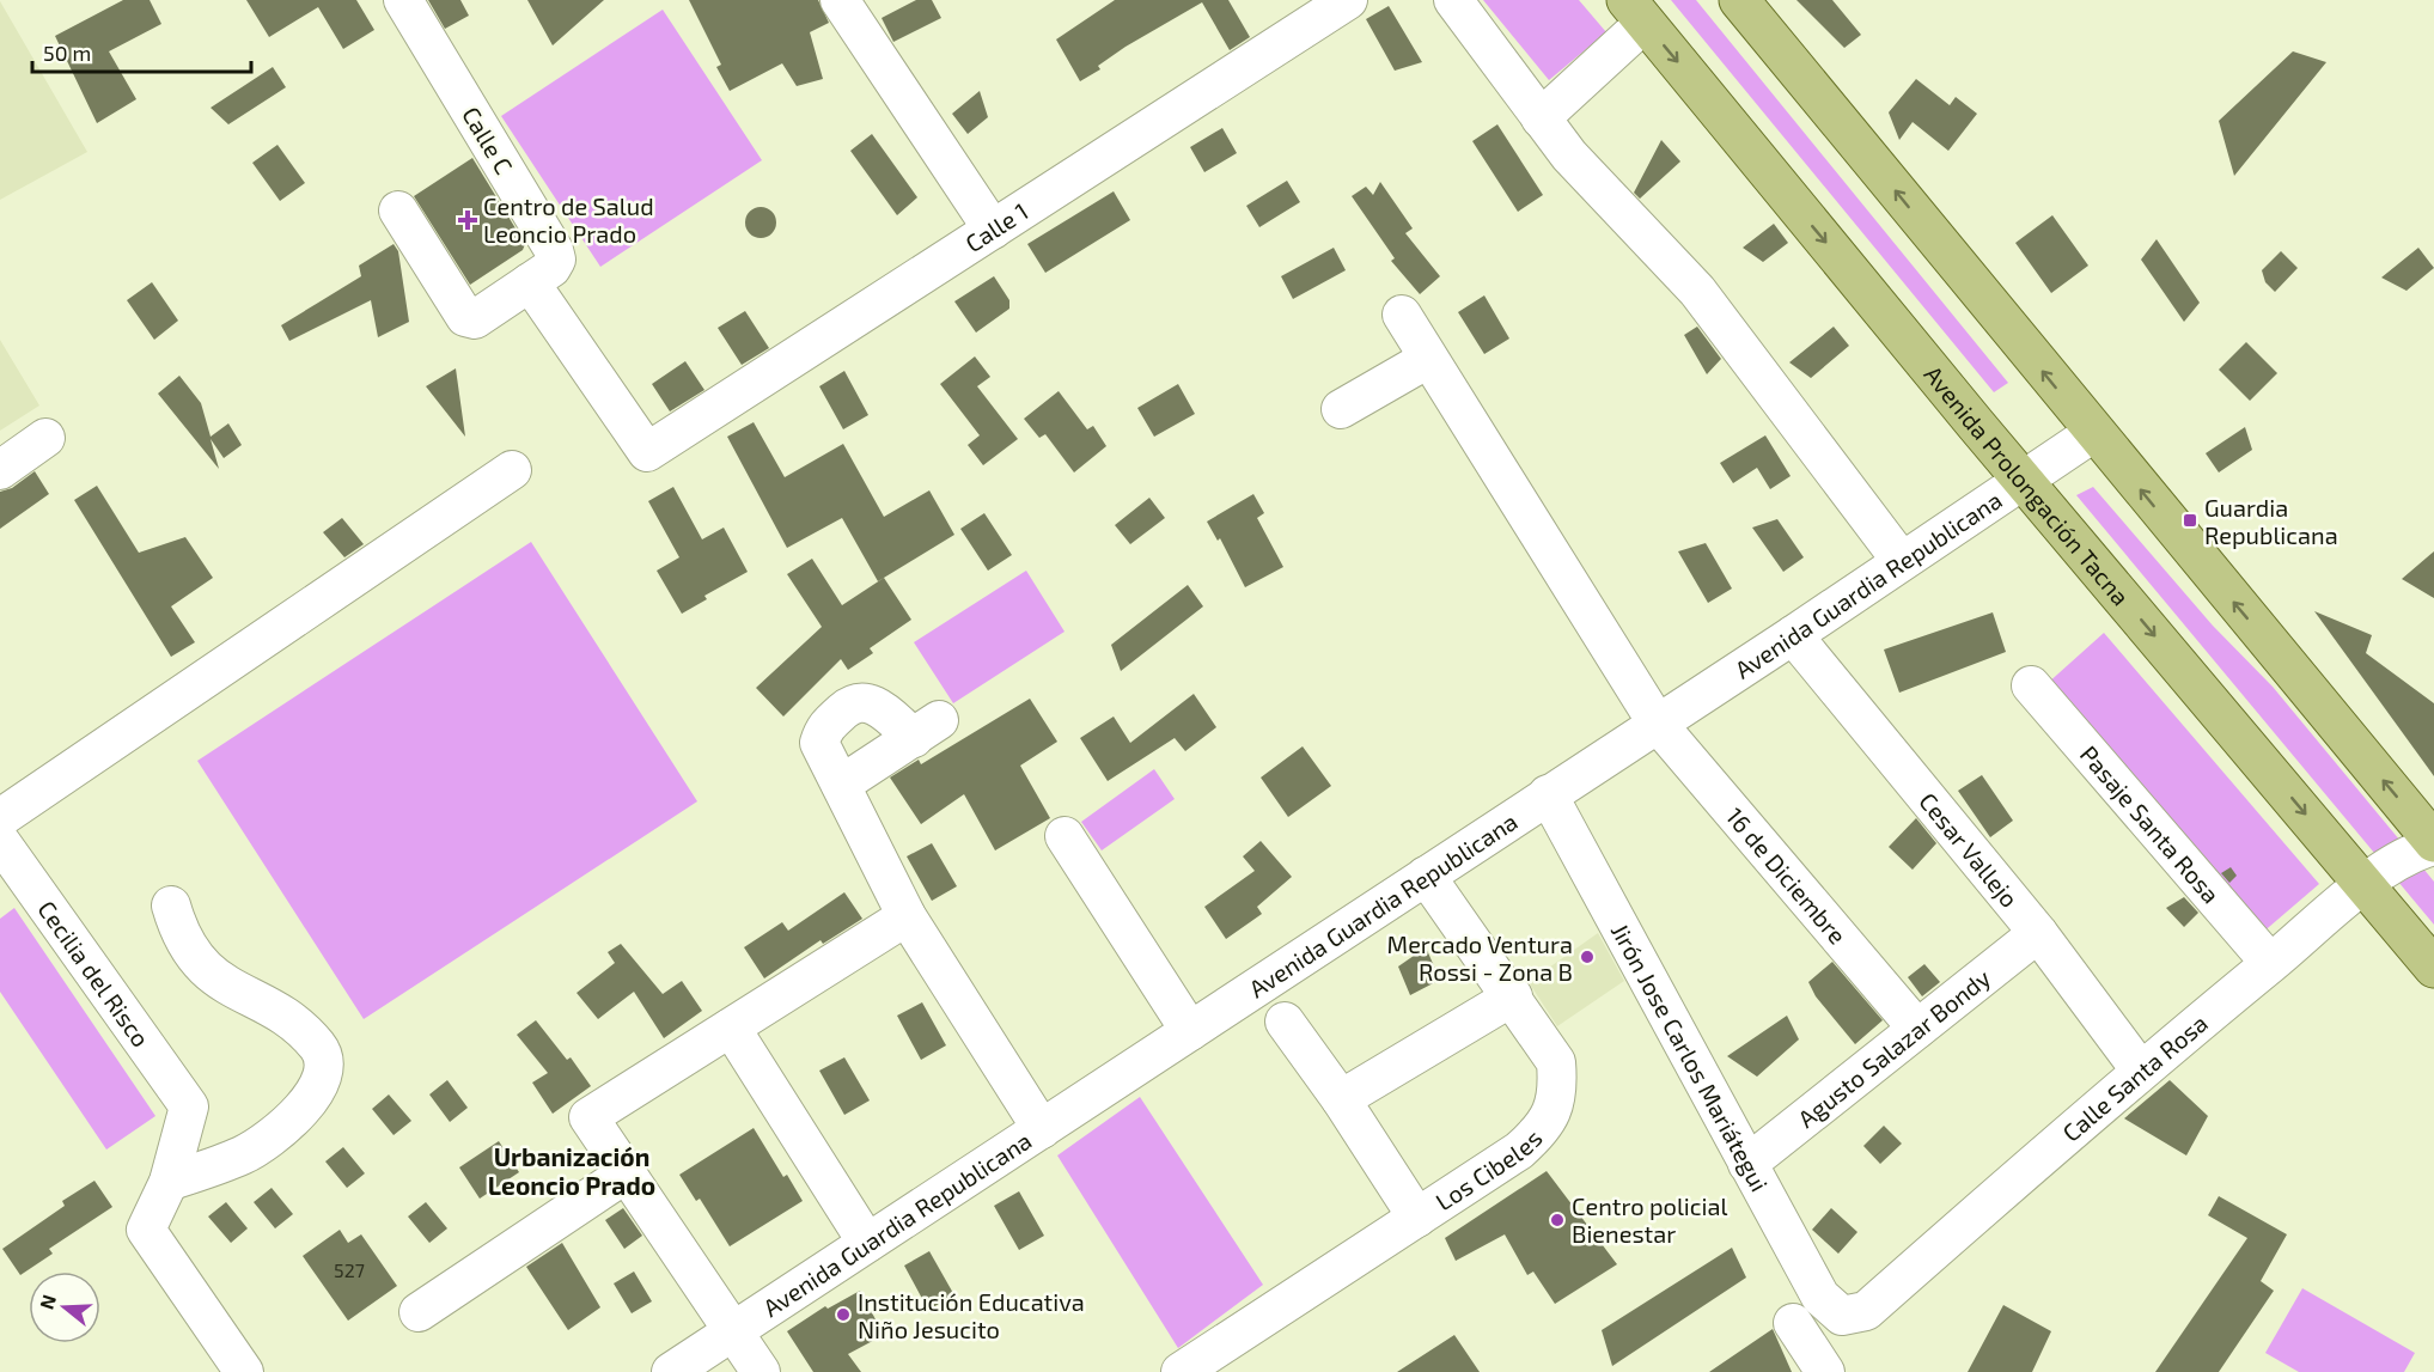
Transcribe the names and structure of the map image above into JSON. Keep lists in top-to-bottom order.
{
  "streets": {
    "main road": ["Avenida Prolongación Tacna"],
    "street": [
      "Calle C",
      "Calle 1",
      "Avenida Guardia Republicana",
      "Pasaje Santa Rosa",
      "Cesar Vallejo",
      "16 de Diciembre",
      "Cecilia del Risco",
      "Agusto Salazar Bondy",
      "Jirón Jose Carlos Mariátegui",
      "Calle Santa Rosa",
      "Los Cibeles"
    ]
  },
  "crossings": [
    ["Calle C", "Calle 1"],
    ["Avenida Prolongación Tacna", "Avenida Guardia Republicana"],
    ["Avenida Prolongación Tacna", "Calle Santa Rosa"],
    ["Avenida Guardia Republicana", "Cesar Vallejo"],
    ["Avenida Guardia Republicana", "16 de Diciembre"],
    ["Avenida Guardia Republicana", "Jirón Jose Carlos Mariátegui"],
    ["Avenida Guardia Republicana", "Los Cibeles"],
    ["Pasaje Santa Rosa", "Calle Santa Rosa"],
    ["Cesar Vallejo", "Agusto Salazar Bondy"],
    ["Cesar Vallejo", "Calle Santa Rosa"],
    ["16 de Diciembre", "Agusto Salazar Bondy"],
    ["Agusto Salazar Bondy", "Jirón Jose Carlos Mariátegui"],
    ["Jirón Jose Carlos Mariátegui", "Calle Santa Rosa"]
  ],
  "districts": ["Urbanización Leoncio Prado"],
  "places": {
    "health": ["Centro de Salud Leoncio Prado"],
    "transit": ["Guardia Republicana"],
    "other": ["Mercado Ventura Rossi - Zona B", "Centro policial Bienestar", "Institución Educativa Niño Jesucito"]
  },
  "house_numbers": ["527"],
  "scale_bar": "50 m",
  "north": "left"
}
